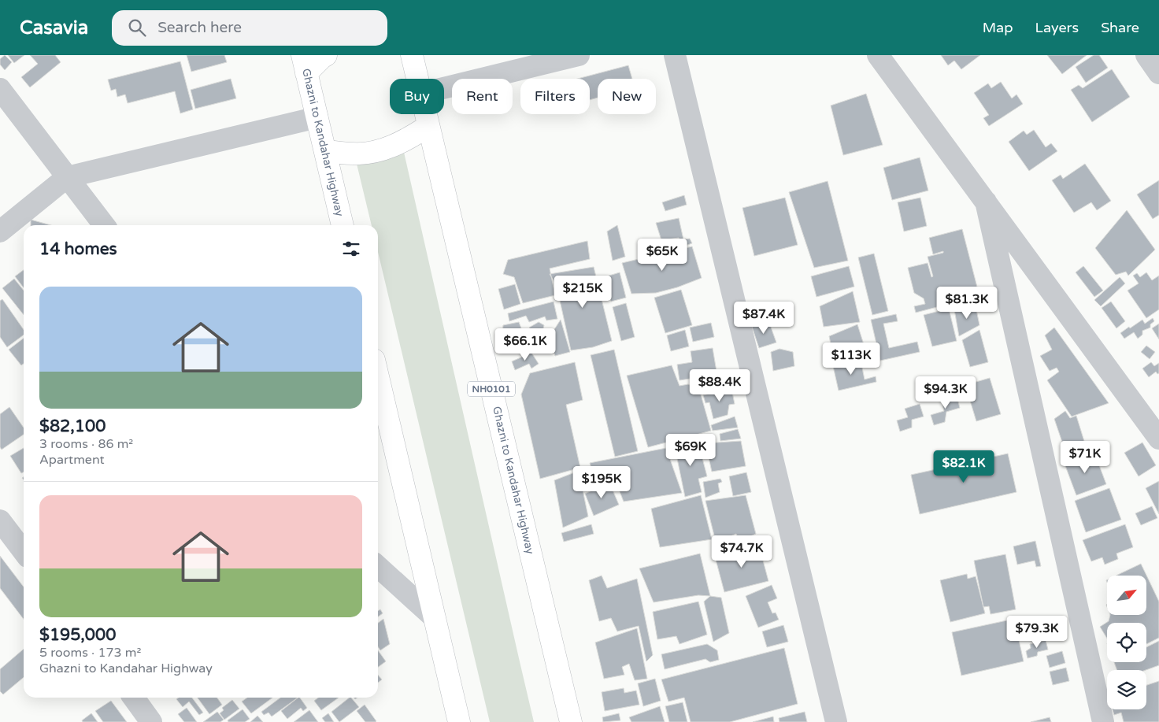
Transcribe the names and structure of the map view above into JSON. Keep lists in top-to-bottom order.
{
  "streets": {
    "highway": ["Ghazni to Kandahar Highway", "NH0101"]
  },
  "north": "top right",
  "page": {
    "header": "Casavia",
    "search": "Search here",
    "nav": ["Map", "Layers", "Share"],
    "chip": [
      "Buy",
      "Rent",
      "Filters",
      "New"
    ],
    "heading": "14 homes",
    "price": [
      "$65K",
      "$215K",
      "$81.3K",
      "$87.4K",
      "$66.1K",
      "$113K",
      "$88.4K",
      "$94.3K",
      "$69K",
      "$71K",
      "$82.1K",
      "$195K",
      "$74.7K",
      "$79.3K"
    ],
    "list": [
      {
        "name": "$82,100",
        "note": "3 rooms · 86 m² · Apartment"
      },
      {
        "name": "$195,000",
        "note": "5 rooms · 173 m² · Ghazni to Kandahar Highway"
      }
    ]
  }
}
